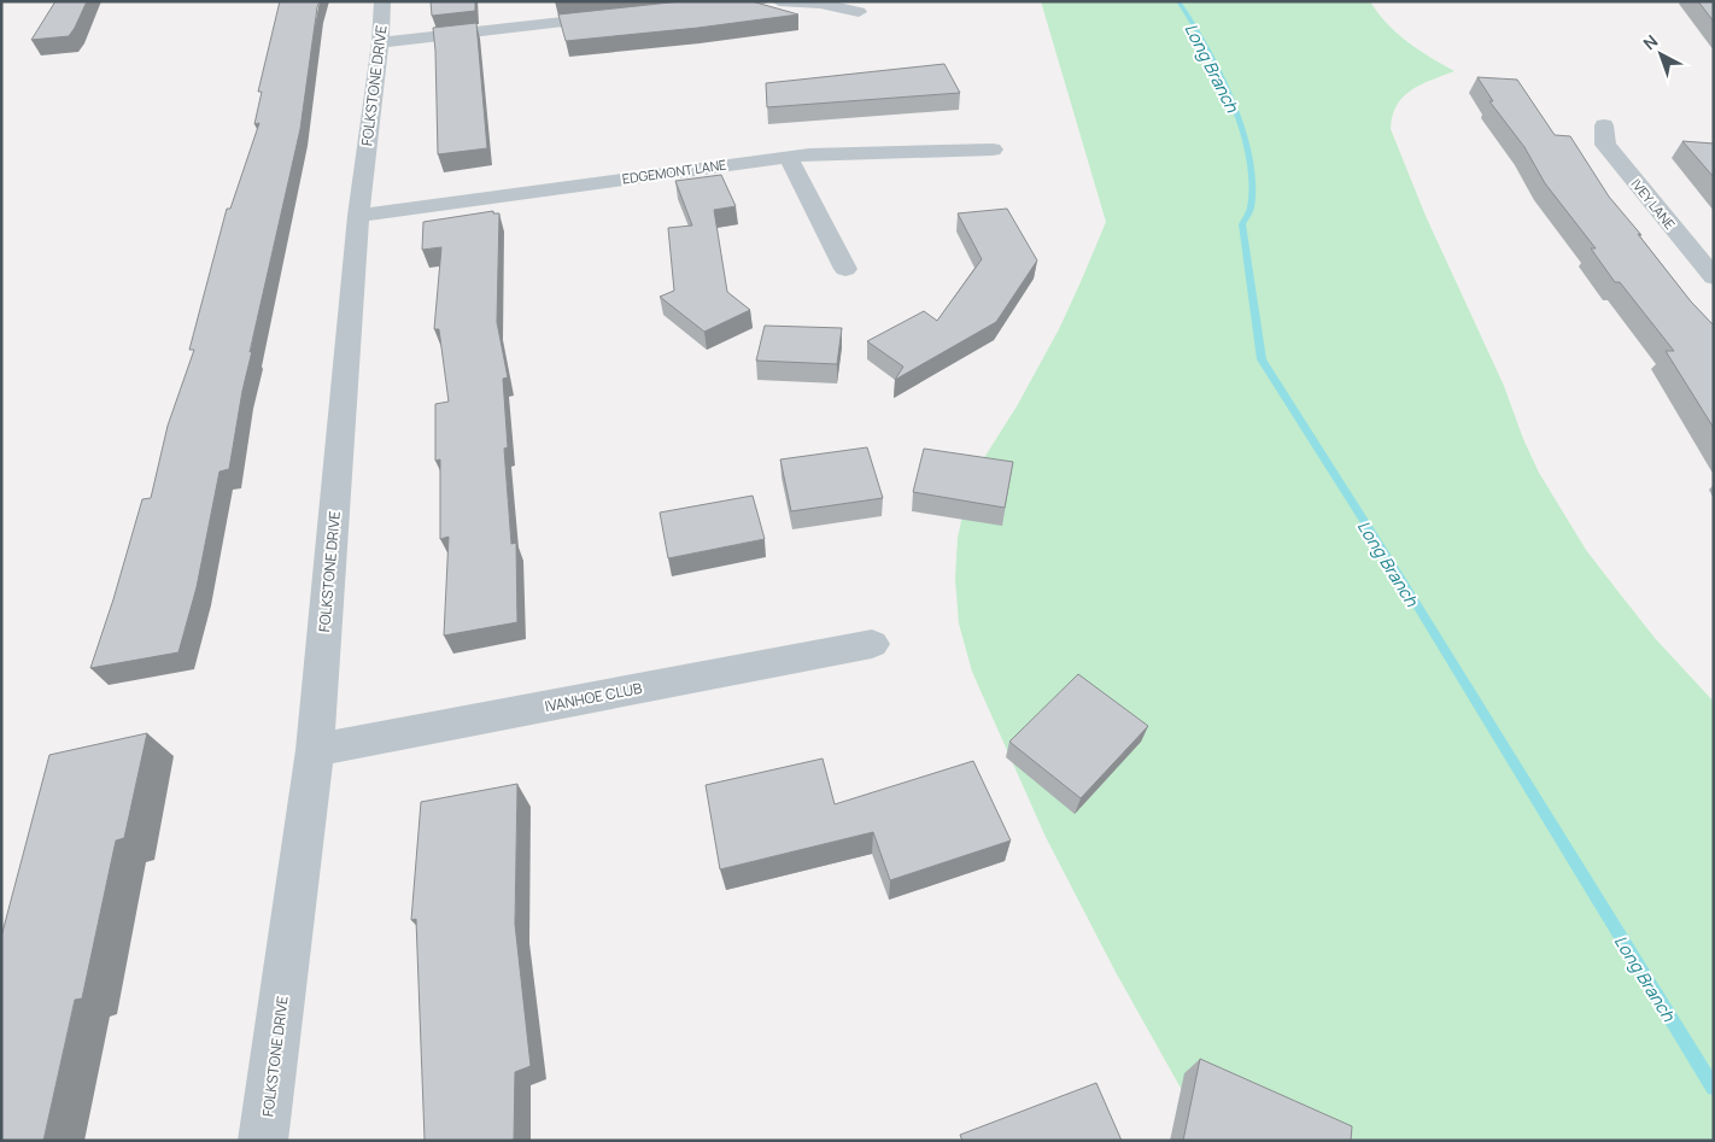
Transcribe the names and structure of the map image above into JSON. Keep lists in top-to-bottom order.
{
  "streets": {
    "street": [
      "FOLKSTONE DRIVE",
      "EDGEMONT LANE",
      "IVEY LANE",
      "IVANHOE CLUB"
    ]
  },
  "crossings": [
    ["FOLKSTONE DRIVE", "EDGEMONT LANE"],
    ["FOLKSTONE DRIVE", "IVANHOE CLUB"]
  ],
  "water": ["Long Branch"],
  "north": "top left"
}
